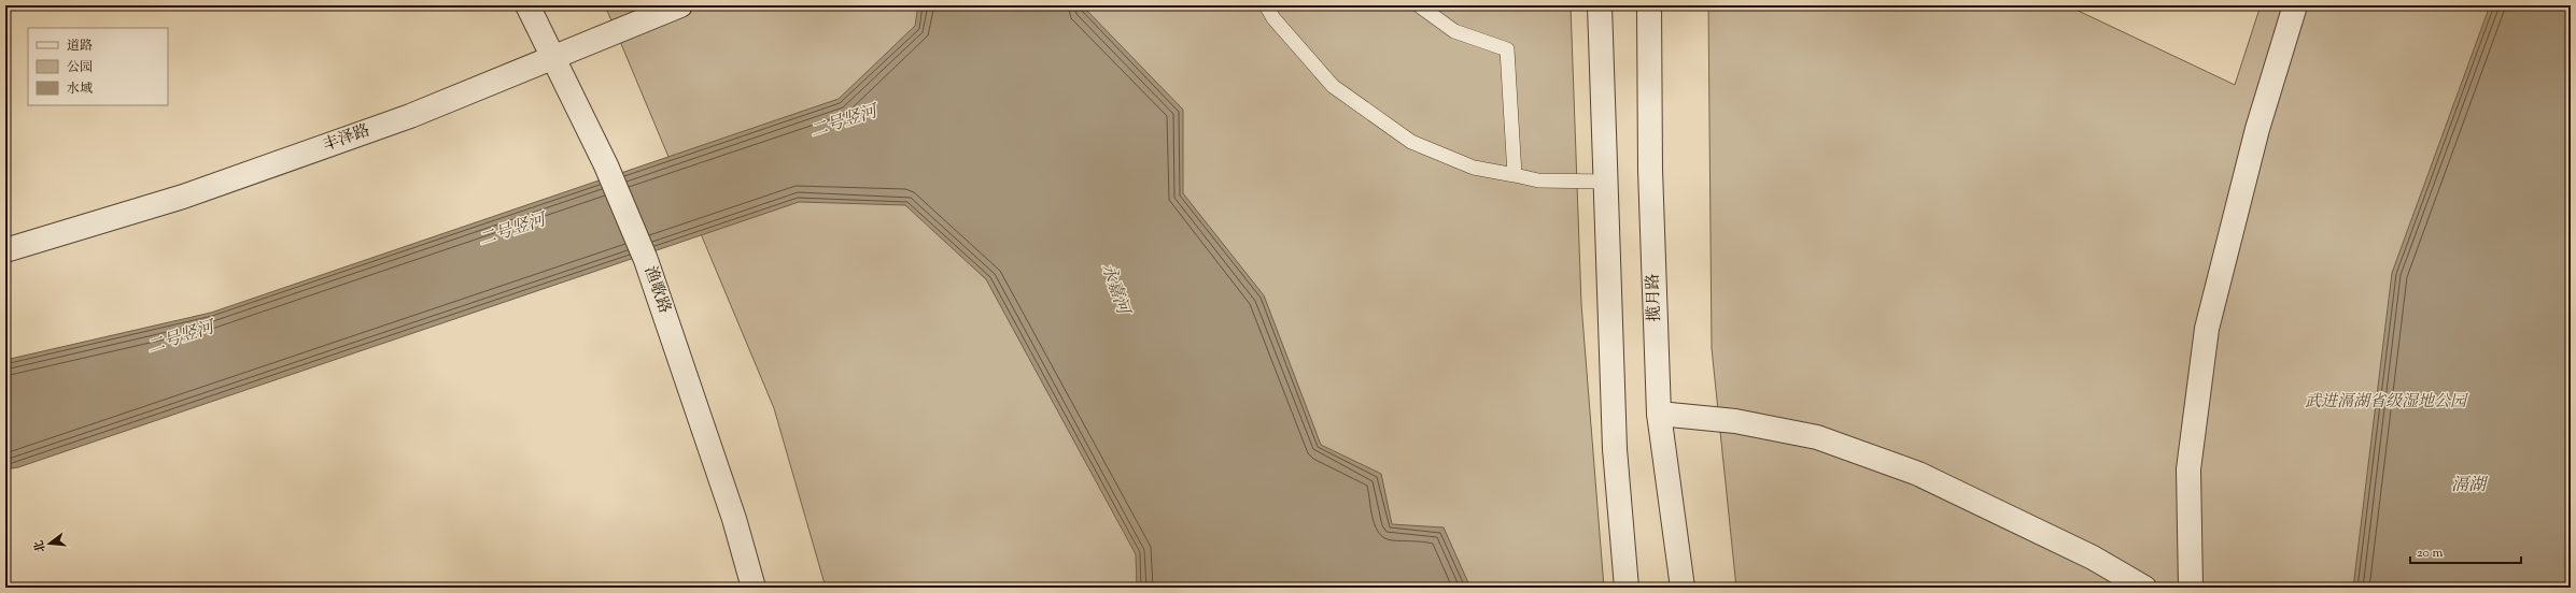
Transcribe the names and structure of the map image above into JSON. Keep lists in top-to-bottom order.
{
  "streets": {
    "street": ["丰泽路", "渔歌路", "揽月路"]
  },
  "crossings": [
    ["丰泽路", "渔歌路"]
  ],
  "water": ["二号竖河", "永嘉河", "滆湖"],
  "parks": ["武进滆湖省级湿地公园"],
  "legend": ["道路", "公园", "水域"],
  "scale_bar": "20 m",
  "north": "left"
}
